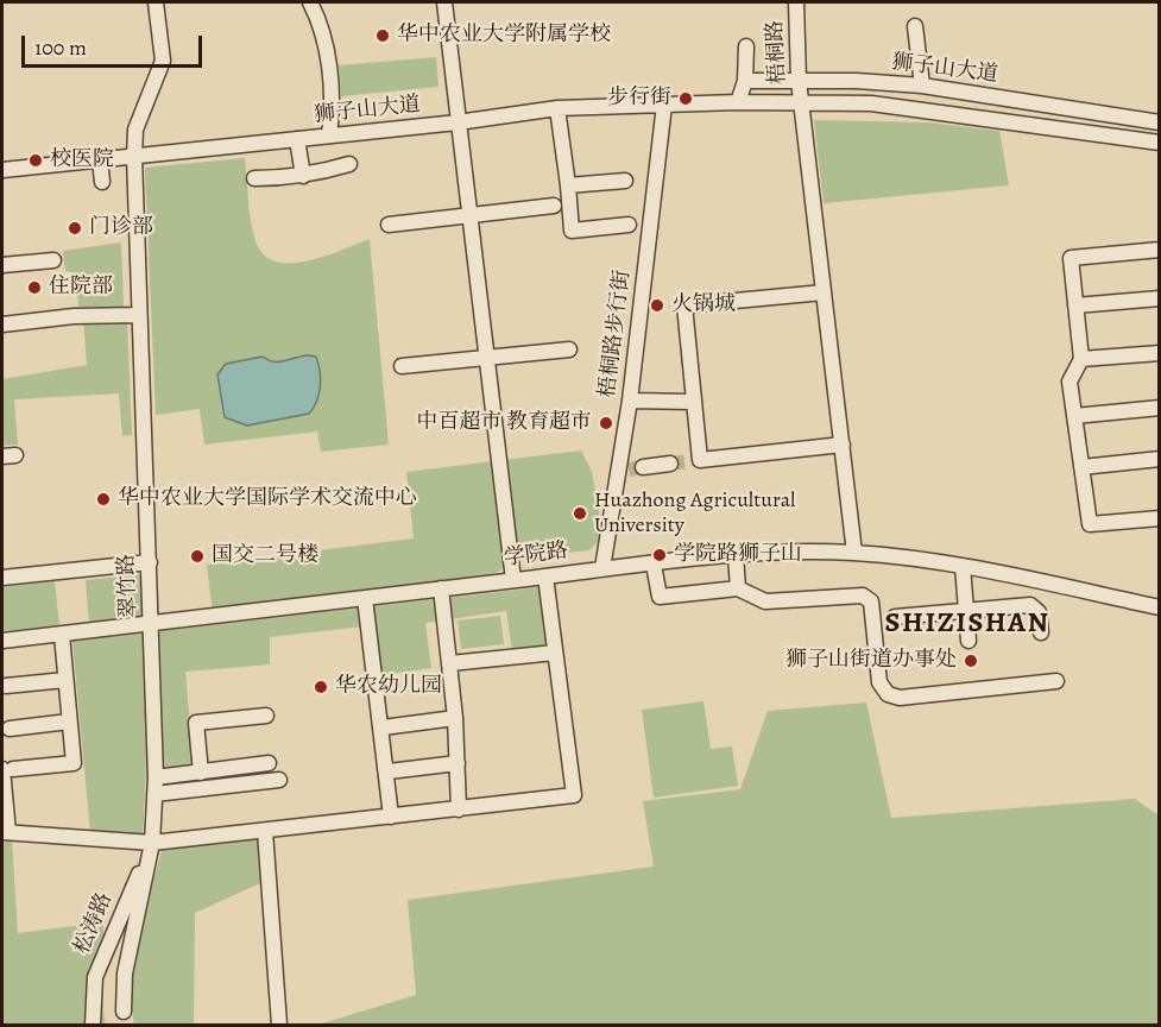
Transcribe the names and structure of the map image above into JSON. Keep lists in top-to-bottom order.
{
  "streets": {
    "street": [
      "梧桐路",
      "狮子山大道",
      "梧桐路步行街",
      "学院路",
      "翠竹路",
      "松涛路"
    ]
  },
  "crossings": [
    ["梧桐路", "狮子山大道"],
    ["梧桐路", "学院路"],
    ["狮子山大道", "梧桐路步行街"],
    ["狮子山大道", "翠竹路"],
    ["梧桐路步行街", "学院路"],
    ["学院路", "翠竹路"],
    ["翠竹路", "松涛路"]
  ],
  "districts": ["SHIZISHAN"],
  "places": [
    "华中农业大学附属学校",
    "步行街",
    "校医院",
    "门诊部",
    "住院部",
    "火锅城",
    "中百超市 教育超市",
    "华中农业大学国际学术交流中心",
    "Huazhong Agricultural University",
    "学院路狮子山",
    "国交二号楼",
    "狮子山街道办事处",
    "华农幼儿园"
  ],
  "scale_bar": "100 m"
}
